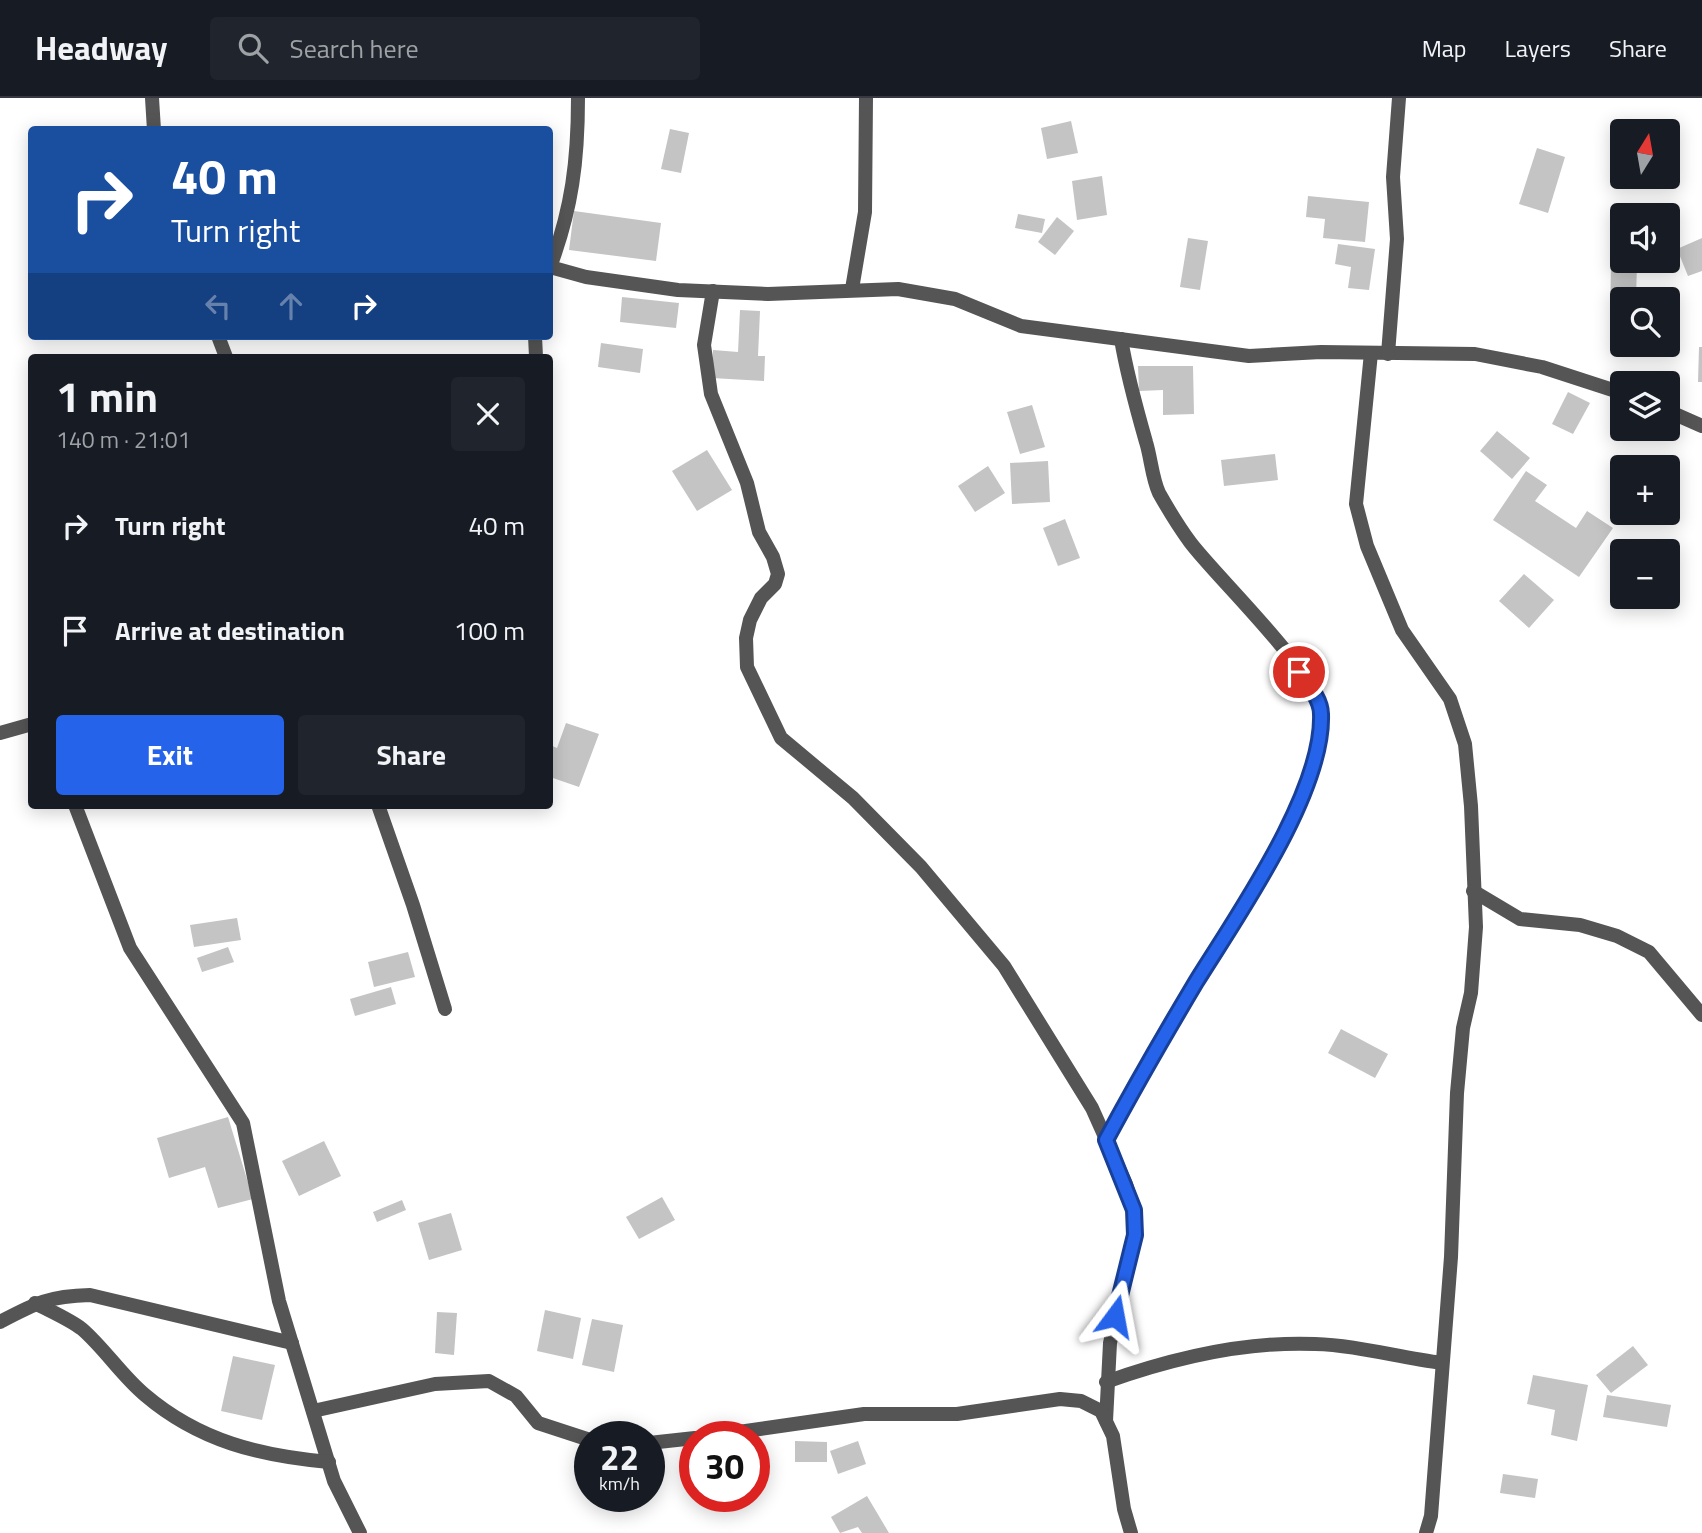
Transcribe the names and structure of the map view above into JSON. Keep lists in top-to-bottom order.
{
  "north": "top",
  "page": {
    "header": "Headway",
    "search": "Search here",
    "nav": ["Map", "Layers", "Share"],
    "map_buttons": ["+", "−"],
    "turn": ["40 m", "Turn right"],
    "heading": ["1 min", "140 m · 21:01"],
    "list": [
      {
        "name": "Turn right",
        "value": "40 m"
      },
      {
        "name": "Arrive at destination",
        "value": "100 m"
      }
    ],
    "buttons": ["Exit", "Share"],
    "speed": "22 km/h",
    "limit": "30"
  }
}
